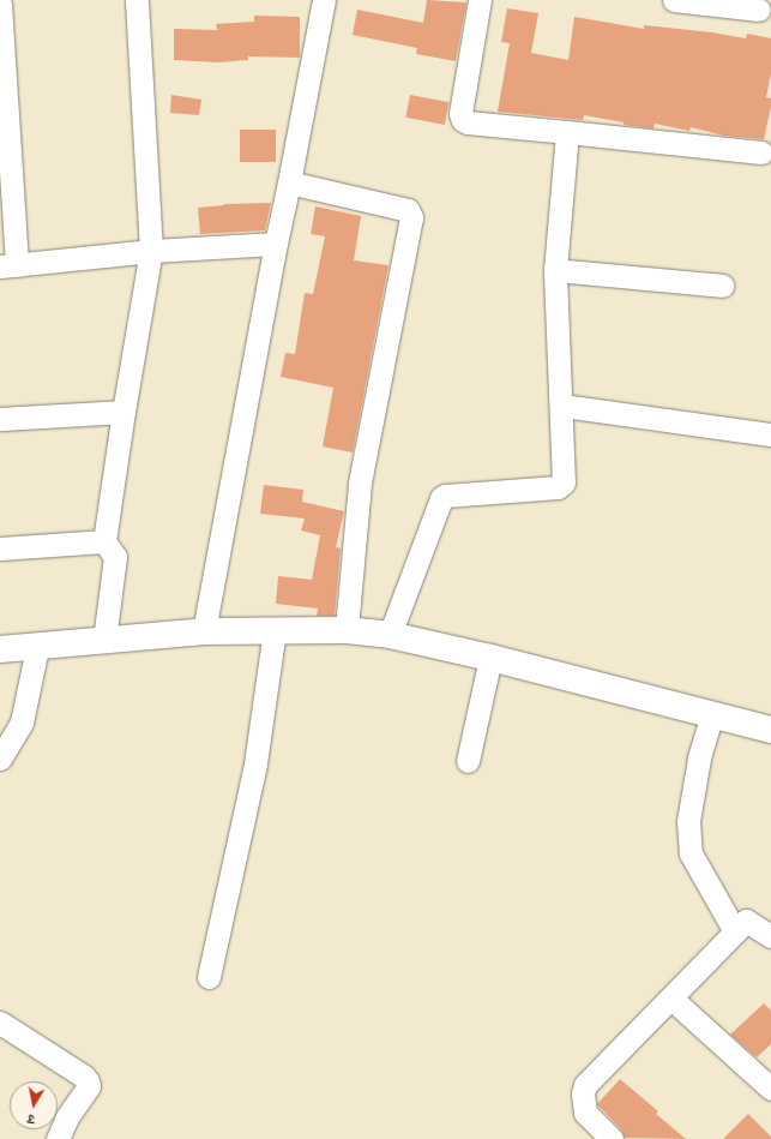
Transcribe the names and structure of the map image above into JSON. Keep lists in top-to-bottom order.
{
  "north": "bottom"
}
